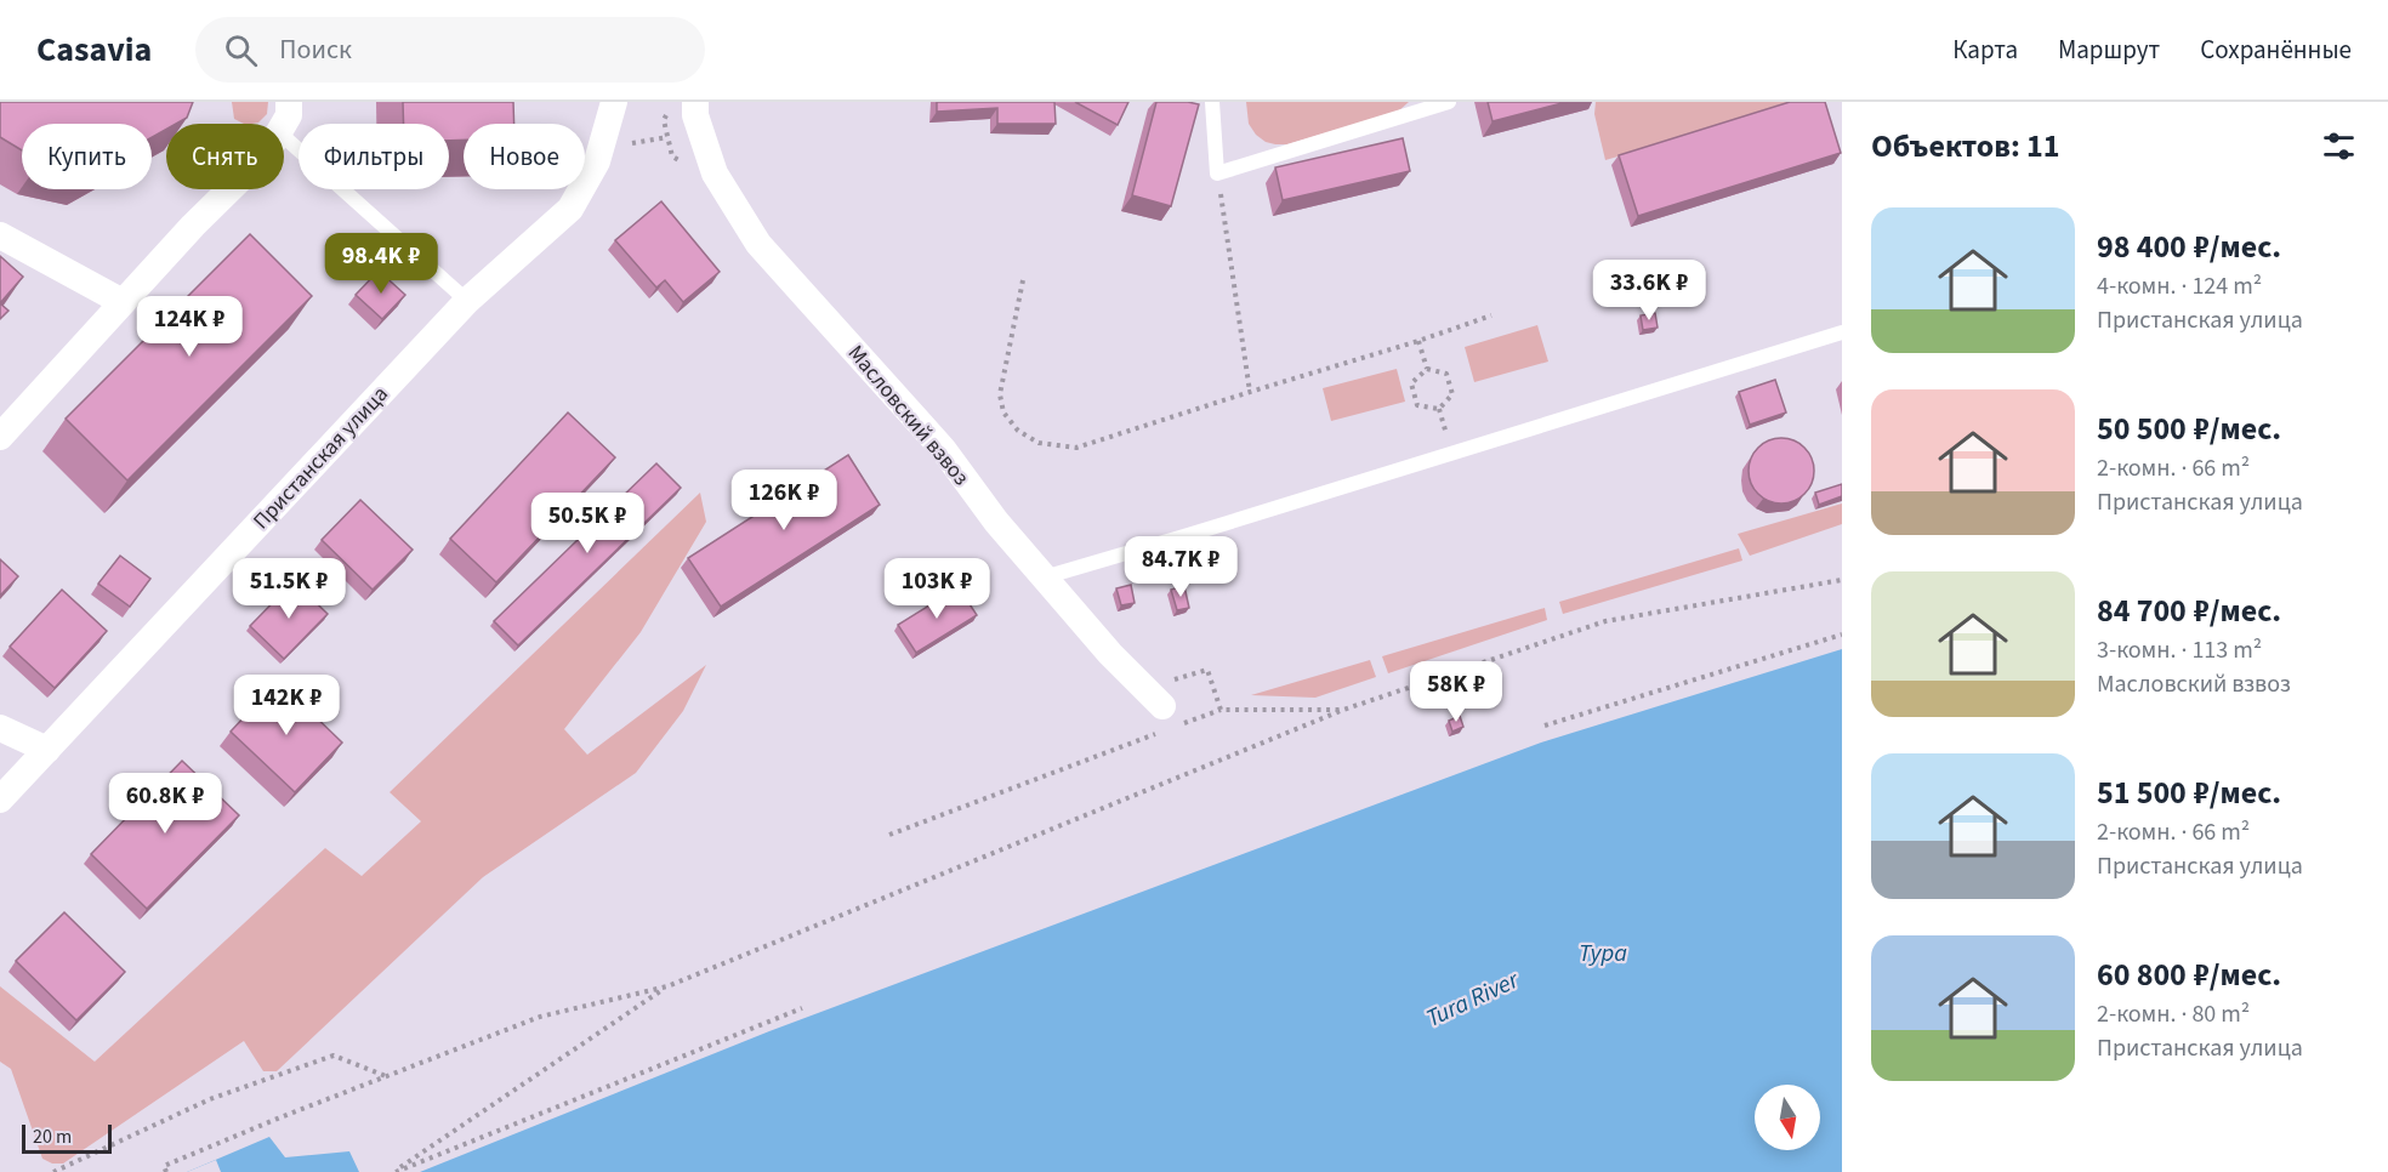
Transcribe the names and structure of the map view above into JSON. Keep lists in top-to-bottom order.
{
  "streets": {
    "street": ["Масловский взвоз", "Пристанская улица"]
  },
  "water": ["Тура", "Tura River"],
  "scale_bar": "20 m",
  "north": "bottom",
  "page": {
    "header": "Casavia",
    "search": "Поиск",
    "nav": ["Карта", "Маршрут", "Сохранённые"],
    "heading": "Объектов: 11",
    "chip": [
      "Купить",
      "Снять",
      "Фильтры",
      "Новое"
    ],
    "list": [
      {
        "name": "98 400 ₽/мес.",
        "note": "4-комн. · 124 m² · Пристанская улица"
      },
      {
        "name": "50 500 ₽/мес.",
        "note": "2-комн. · 66 m² · Пристанская улица"
      },
      {
        "name": "84 700 ₽/мес.",
        "note": "3-комн. · 113 m² · Масловский взвоз"
      },
      {
        "name": "51 500 ₽/мес.",
        "note": "2-комн. · 66 m² · Пристанская улица"
      },
      {
        "name": "60 800 ₽/мес.",
        "note": "2-комн. · 80 m² · Пристанская улица"
      }
    ],
    "price": [
      "98.4K ₽",
      "33.6K ₽",
      "124K ₽",
      "126K ₽",
      "50.5K ₽",
      "84.7K ₽",
      "51.5K ₽",
      "103K ₽",
      "58K ₽",
      "142K ₽",
      "60.8K ₽"
    ],
    "scale": "20 m"
  }
}
